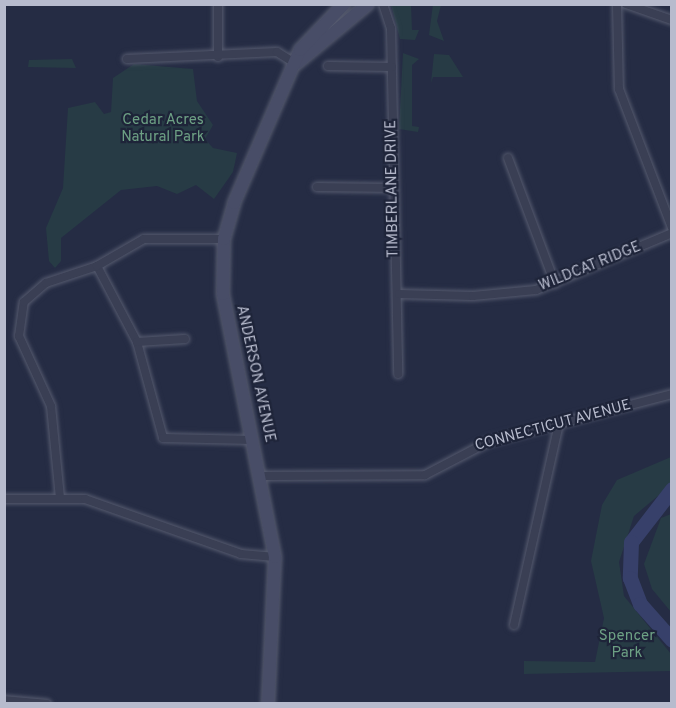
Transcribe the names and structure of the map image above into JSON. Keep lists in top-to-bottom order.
{
  "streets": {
    "main road": ["ANDERSON AVENUE"],
    "street": ["TIMBERLANE DRIVE", "WILDCAT RIDGE", "CONNECTICUT AVENUE"]
  },
  "crossings": [
    ["TIMBERLANE DRIVE", "WILDCAT RIDGE"],
    ["ANDERSON AVENUE", "CONNECTICUT AVENUE"]
  ],
  "parks": ["Cedar Acres Natural Park", "Spencer Park"]
}
